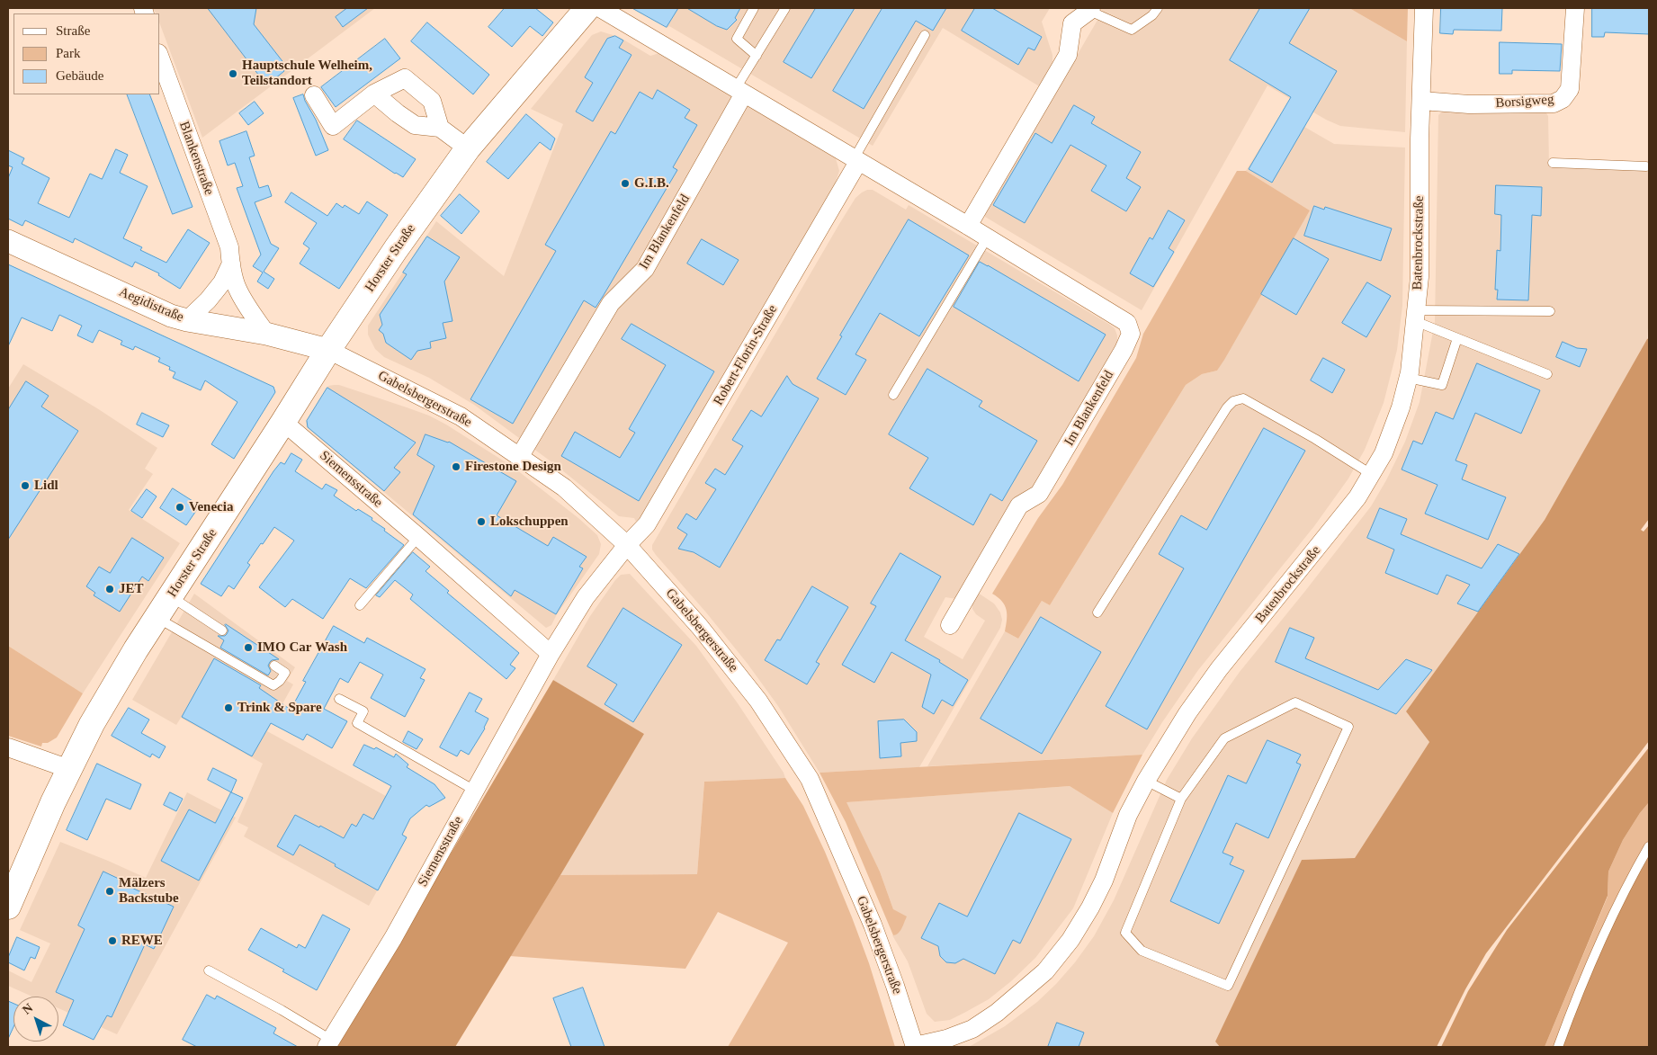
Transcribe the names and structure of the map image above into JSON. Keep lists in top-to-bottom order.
{
  "streets": {
    "main road": ["Horster Straße"],
    "street": [
      "Borsigweg",
      "Blankenstraße",
      "Im Blankenfeld",
      "Batenbrockstraße",
      "Aegidistraße",
      "Robert-Florin-Straße",
      "Gabelsbergerstraße",
      "Siemensstraße"
    ]
  },
  "crossings": [
    ["Borsigweg", "Batenbrockstraße"],
    ["Blankenstraße", "Aegidistraße"],
    ["Im Blankenfeld", "Horster Straße"],
    ["Im Blankenfeld", "Robert-Florin-Straße"],
    ["Im Blankenfeld", "Gabelsbergerstraße"],
    ["Batenbrockstraße", "Gabelsbergerstraße"],
    ["Horster Straße", "Aegidistraße"],
    ["Horster Straße", "Gabelsbergerstraße"],
    ["Horster Straße", "Siemensstraße"],
    ["Aegidistraße", "Gabelsbergerstraße"],
    ["Robert-Florin-Straße", "Gabelsbergerstraße"],
    ["Robert-Florin-Straße", "Siemensstraße"],
    ["Gabelsbergerstraße", "Siemensstraße"]
  ],
  "places": [
    "Hauptschule Welheim, Teilstandort",
    "G.I.B.",
    "Firestone Design",
    "Lidl",
    "Venecia",
    "Lokschuppen",
    "JET",
    "IMO Car Wash",
    "Trink & Spare",
    "Mälzers Backstube",
    "REWE"
  ],
  "legend": ["Straße", "Park", "Gebäude"],
  "north": "top left"
}
